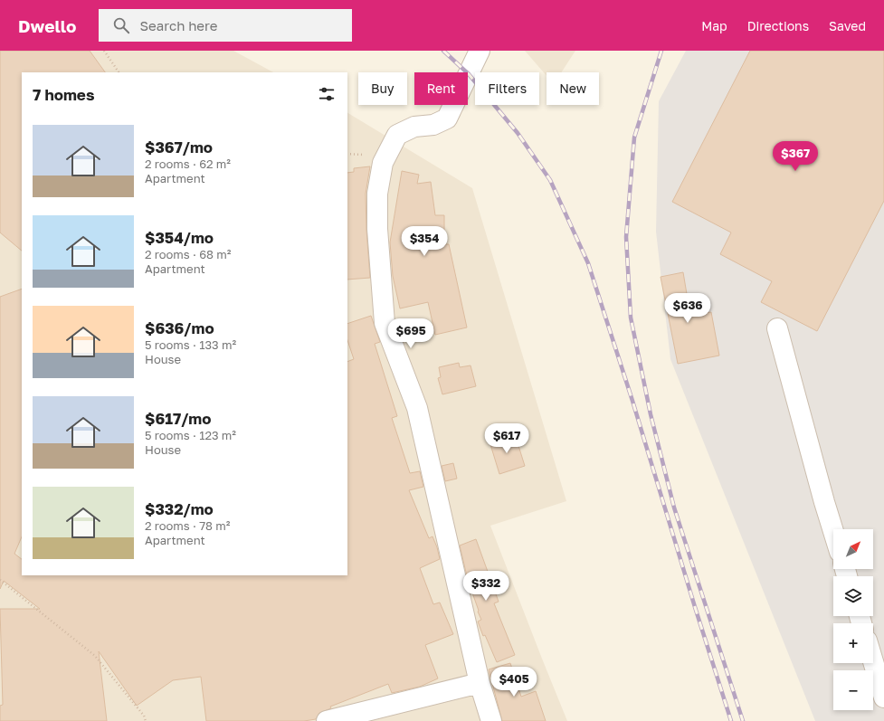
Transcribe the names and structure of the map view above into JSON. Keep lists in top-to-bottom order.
{
  "north": "top right",
  "page": {
    "header": "Dwello",
    "search": "Search here",
    "nav": ["Map", "Directions", "Saved"],
    "chip": [
      "Buy",
      "Rent",
      "Filters",
      "New"
    ],
    "heading": "7 homes",
    "list": [
      {
        "name": "$367/mo",
        "note": "2 rooms · 62 m² · Apartment"
      },
      {
        "name": "$354/mo",
        "note": "2 rooms · 68 m² · Apartment"
      },
      {
        "name": "$636/mo",
        "note": "5 rooms · 133 m² · House"
      },
      {
        "name": "$617/mo",
        "note": "5 rooms · 123 m² · House"
      },
      {
        "name": "$332/mo",
        "note": "2 rooms · 78 m² · Apartment"
      }
    ],
    "price": [
      "$367",
      "$354",
      "$636",
      "$695",
      "$617",
      "$332",
      "$405"
    ],
    "map_buttons": ["+", "−"]
  }
}
